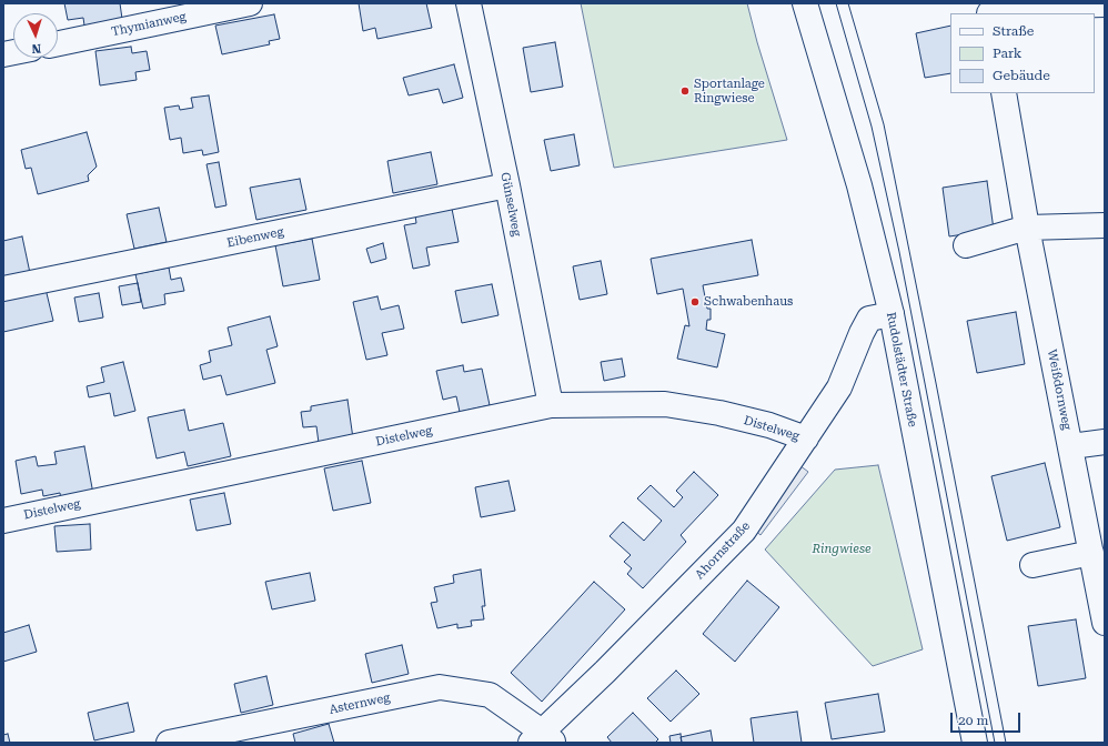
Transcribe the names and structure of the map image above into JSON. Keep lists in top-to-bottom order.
{
  "streets": {
    "street": [
      "Thymianweg",
      "Günselweg",
      "Eibenweg",
      "Rudolstädter Straße",
      "Weißdornweg",
      "Distelweg",
      "Ahornstraße",
      "Asternweg"
    ]
  },
  "crossings": [
    ["Günselweg", "Eibenweg"],
    ["Günselweg", "Distelweg"],
    ["Rudolstädter Straße", "Ahornstraße"],
    ["Distelweg", "Ahornstraße"],
    ["Ahornstraße", "Asternweg"]
  ],
  "parks": ["Ringwiese"],
  "places": ["Sportanlage Ringwiese", "Schwabenhaus"],
  "legend": ["Straße", "Park", "Gebäude"],
  "scale_bar": "20 m",
  "north": "bottom"
}
